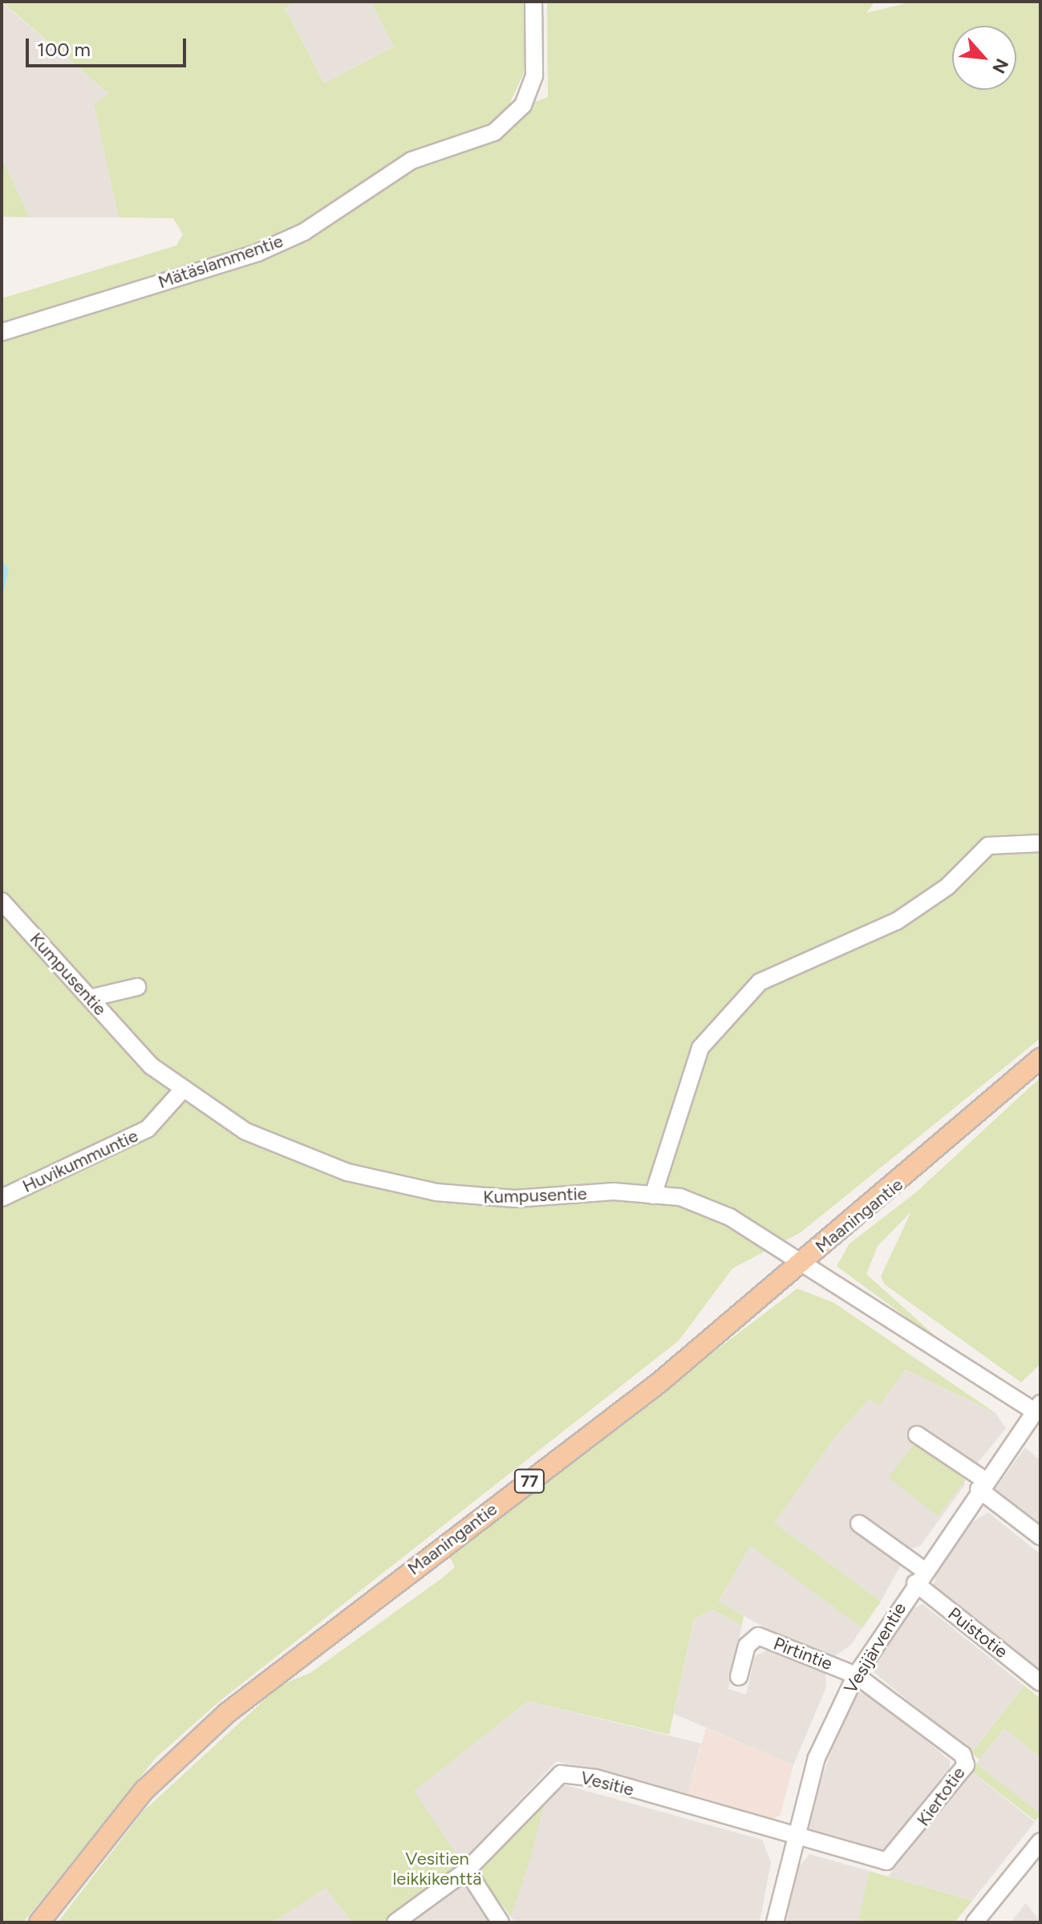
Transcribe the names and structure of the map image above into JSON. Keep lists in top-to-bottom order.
{
  "streets": {
    "main road": ["Maaningantie", "77"],
    "street": [
      "Mätäslammentie",
      "Kumpusentie",
      "Huvikummuntie",
      "Puistotie",
      "Vesijärventie",
      "Pirtintie",
      "Vesitie",
      "Kiertotie"
    ]
  },
  "crossings": [
    ["Kumpusentie", "Huvikummuntie"],
    ["Kumpusentie", "Maaningantie"],
    ["Kumpusentie", "Vesijärventie"],
    ["Puistotie", "Vesijärventie"],
    ["Vesijärventie", "Pirtintie"],
    ["Vesijärventie", "Vesitie"],
    ["Vesijärventie", "Kiertotie"],
    ["Pirtintie", "Kiertotie"],
    ["Vesitie", "Kiertotie"]
  ],
  "parks": ["Vesitien leikkikenttä"],
  "scale_bar": "100 m",
  "north": "bottom right"
}
